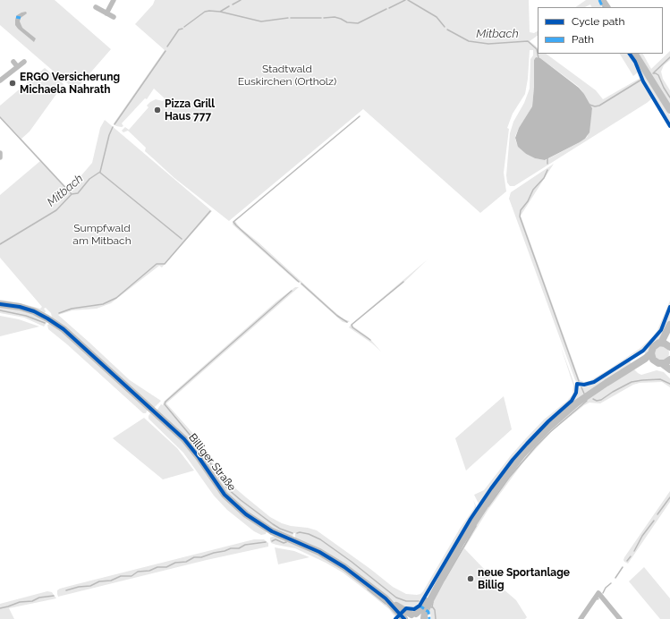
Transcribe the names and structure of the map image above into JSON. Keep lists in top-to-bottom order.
{
  "streets": {
    "main road": ["Billiger Straße"]
  },
  "water": ["Mitbach"],
  "parks": ["Stadtwald Euskirchen (Ortholz)", "Sumpfwald am Mitbach"],
  "places": ["ERGO Versicherung Michaela Nahrath", "Pizza Grill Haus 777", "neue Sportanlage Billig"],
  "legend": ["Cycle path", "Path"]
}
